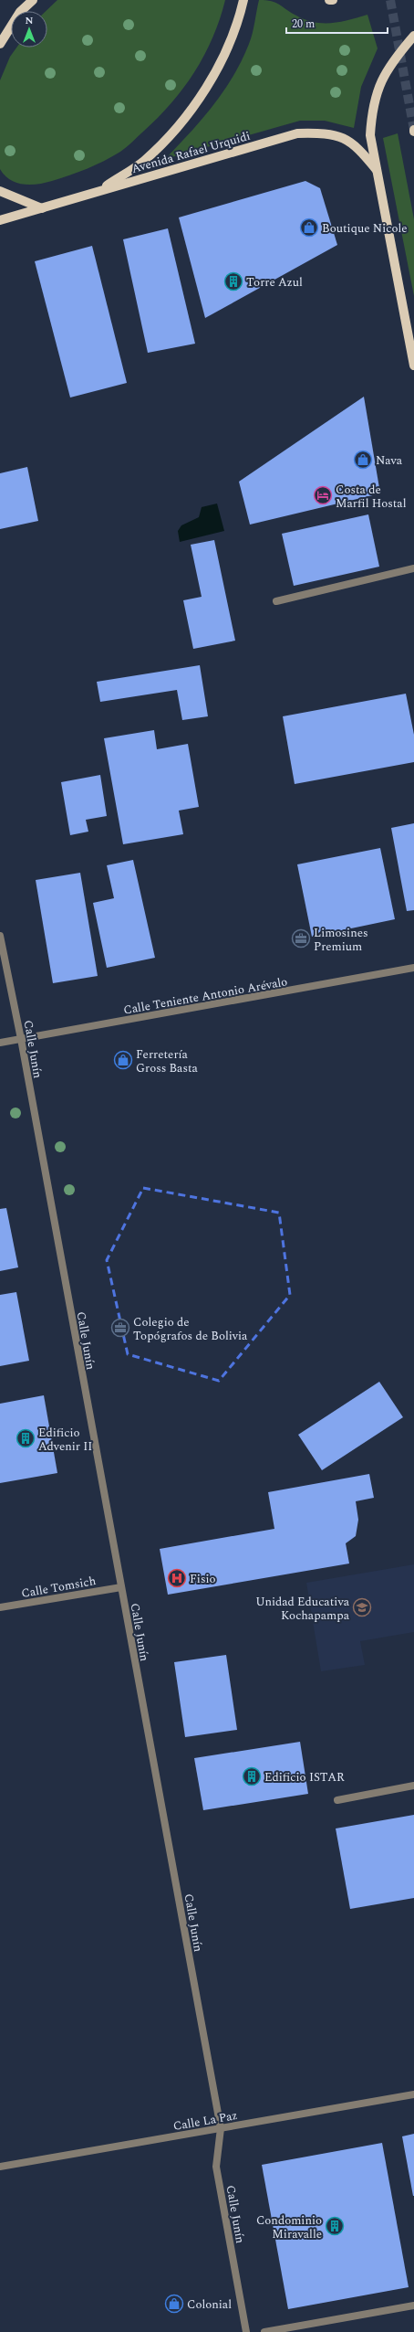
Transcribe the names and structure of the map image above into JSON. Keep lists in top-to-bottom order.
{
  "streets": {
    "main road": ["Avenida Rafael Urquidi"],
    "street": [
      "Calle Teniente Antonio Arévalo",
      "Calle Junín",
      "Calle Tomsich",
      "Calle La Paz"
    ]
  },
  "crossings": [
    ["Calle Teniente Antonio Arévalo", "Calle Junín"],
    ["Calle Junín", "Calle Tomsich"],
    ["Calle Junín", "Calle La Paz"]
  ],
  "places": {
    "shop": [
      "Boutique Nicole",
      "Nava",
      "Ferretería Gross Basta",
      "Colonial"
    ],
    "building": [
      "Torre Azul",
      "Edificio Advenir II",
      "Edificio ISTAR",
      "Condominio Miravalle"
    ],
    "hotel": ["Costa de Marfil Hostal"],
    "office": ["Limosines Premium", "Colegio de Topógrafos de Bolivia"],
    "hospital": ["Fisio"],
    "school or university": ["Unidad Educativa Kochapampa"]
  },
  "scale_bar": "20 m",
  "north": "top"
}
